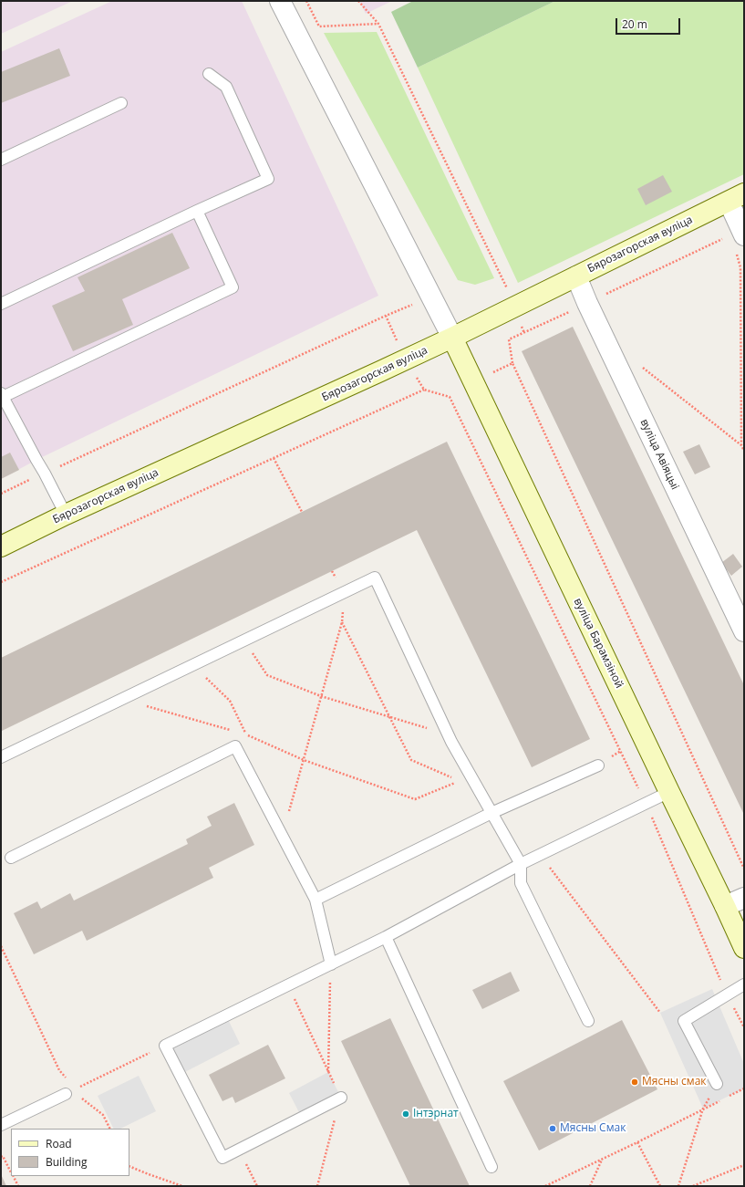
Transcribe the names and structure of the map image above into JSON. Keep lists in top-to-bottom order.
{
  "streets": {
    "street": ["Бярозагорская вуліца", "вуліца Авіяцыі", "вуліца Барамзіной"]
  },
  "crossings": [
    ["Бярозагорская вуліца", "вуліца Авіяцыі"],
    ["Бярозагорская вуліца", "вуліца Барамзіной"]
  ],
  "places": ["Мясны смак", "Інтэрнат", "Мясны Смак"],
  "legend": ["Road", "Building"],
  "scale_bar": "20 m"
}
